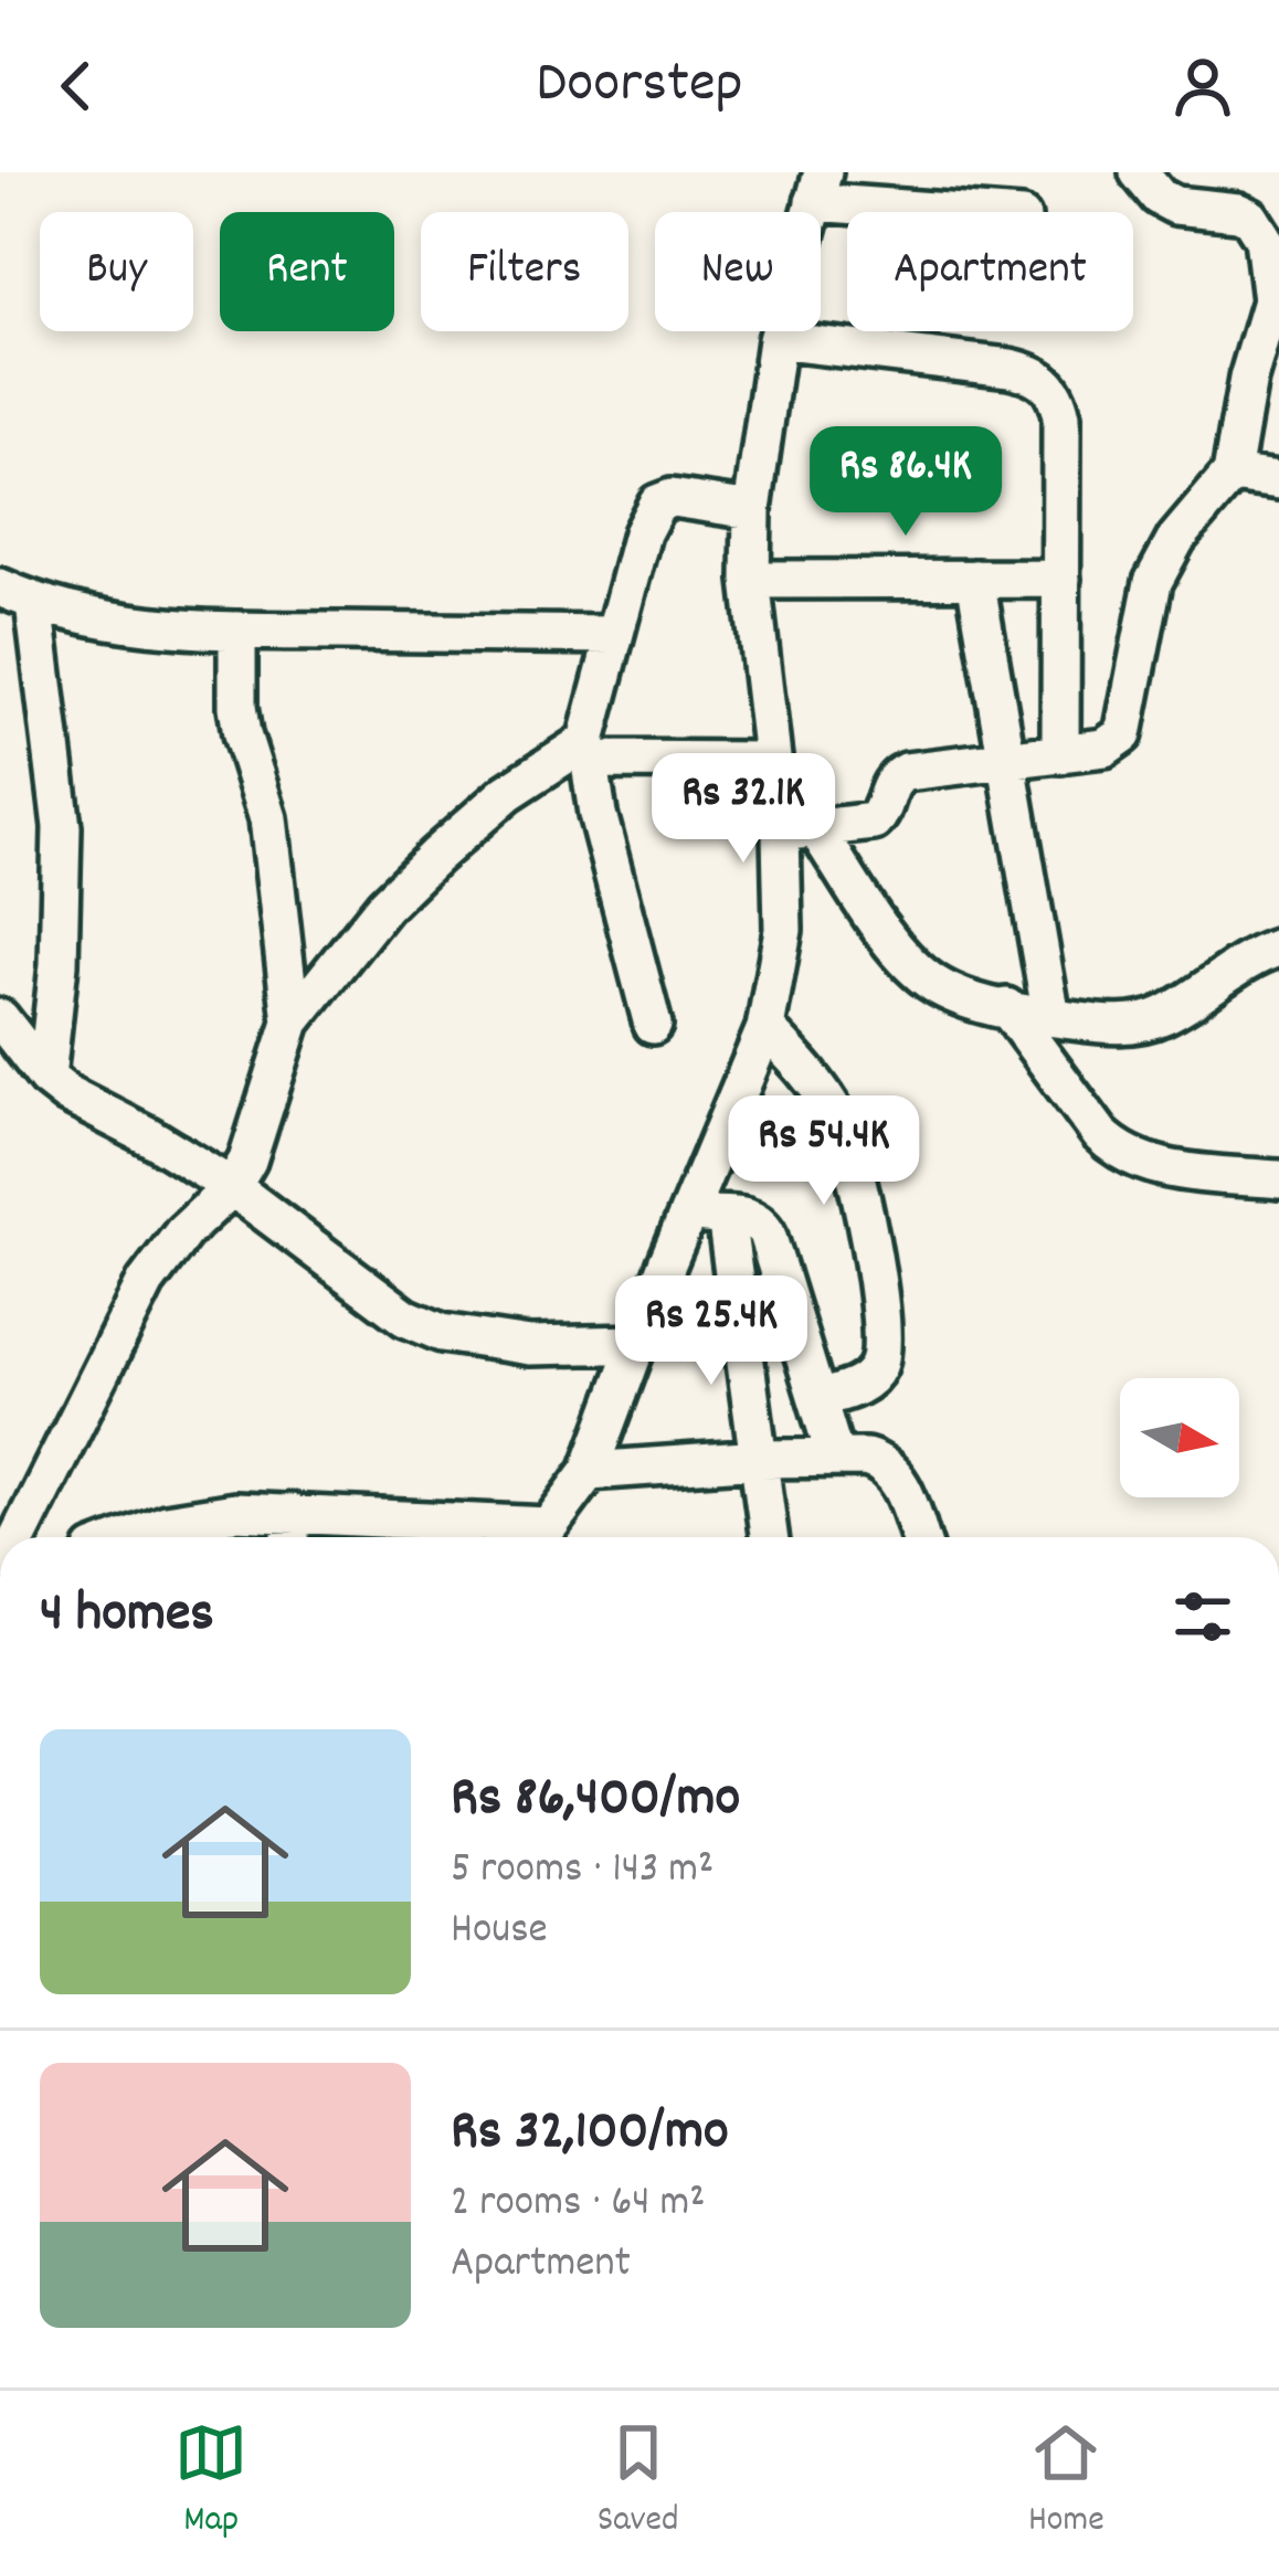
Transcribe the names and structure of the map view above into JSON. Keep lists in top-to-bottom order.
{
  "north": "right",
  "page": {
    "header": "Doorstep",
    "chip": [
      "Buy",
      "Rent",
      "Filters",
      "New",
      "Apartment"
    ],
    "price": [
      "Rs 86.4K",
      "Rs 32.1K",
      "Rs 54.4K",
      "Rs 25.4K"
    ],
    "heading": "4 homes",
    "list": [
      {
        "name": "Rs 86,400/mo",
        "note": "5 rooms · 143 m² · House"
      },
      {
        "name": "Rs 32,100/mo",
        "note": "2 rooms · 64 m² · Apartment"
      }
    ],
    "tabs": ["Map", "Saved", "Home"]
  }
}
